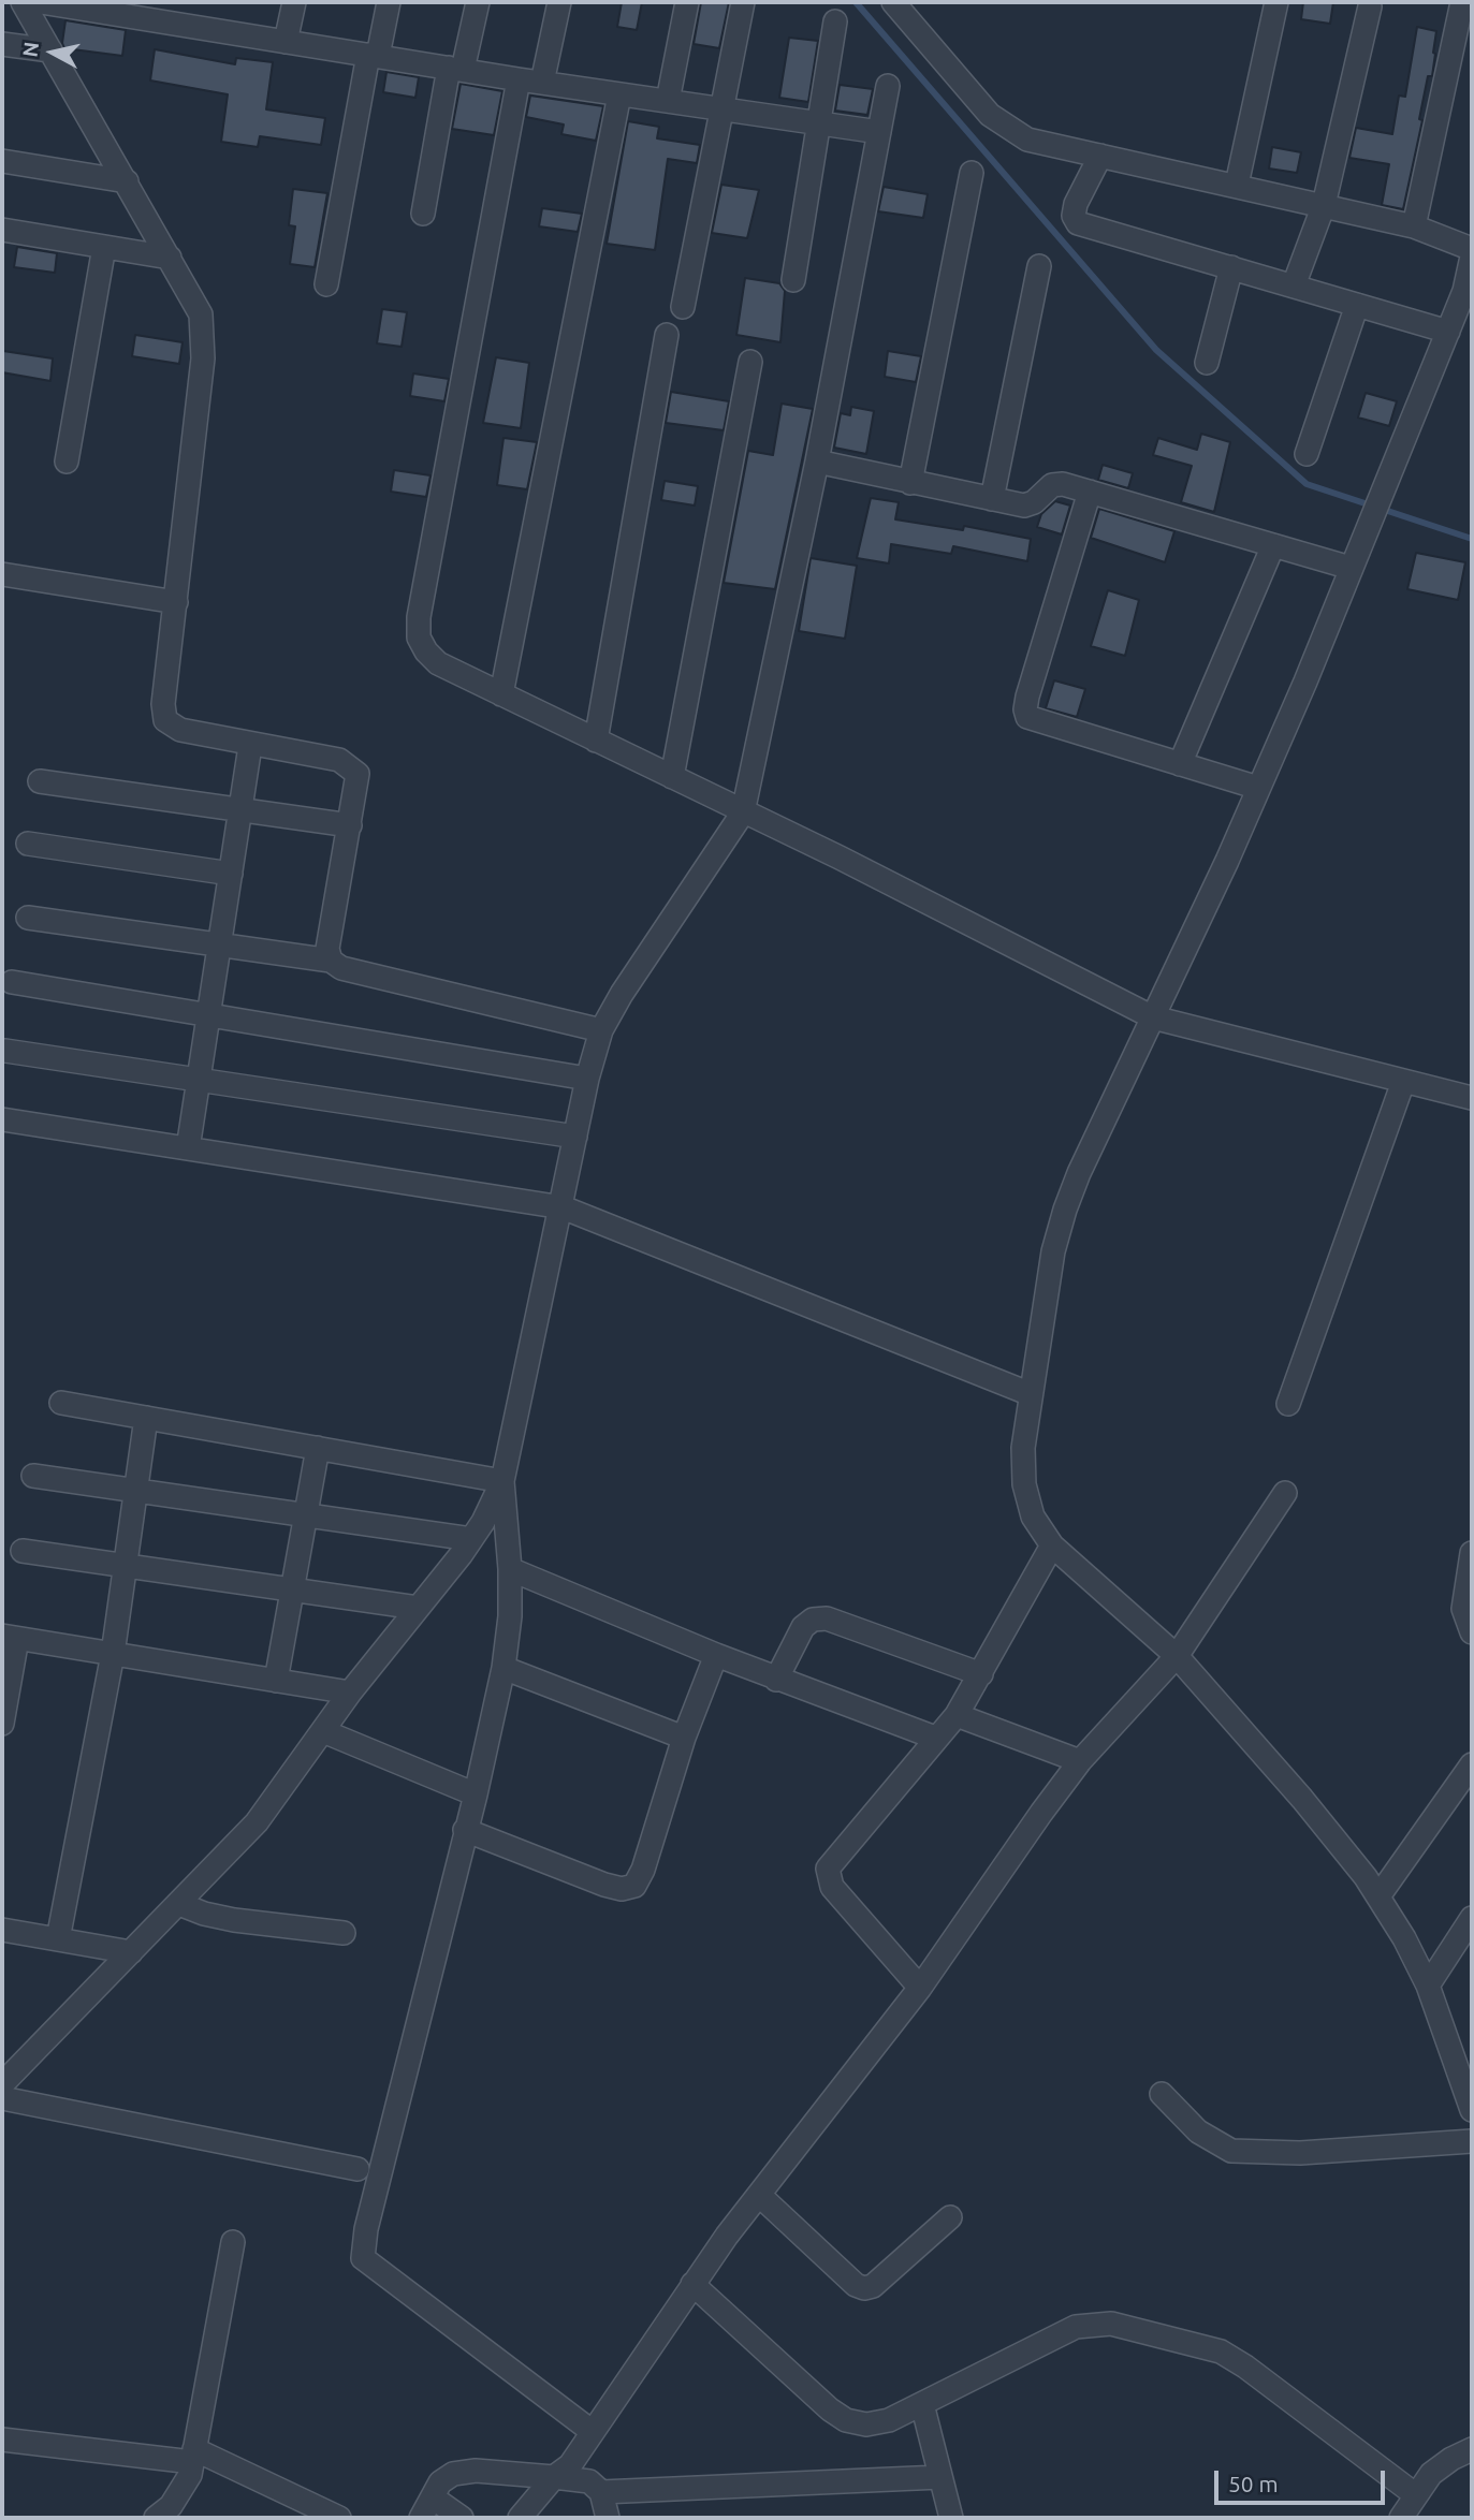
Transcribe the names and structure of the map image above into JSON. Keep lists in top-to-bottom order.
{
  "scale_bar": "50 m",
  "north": "left"
}
